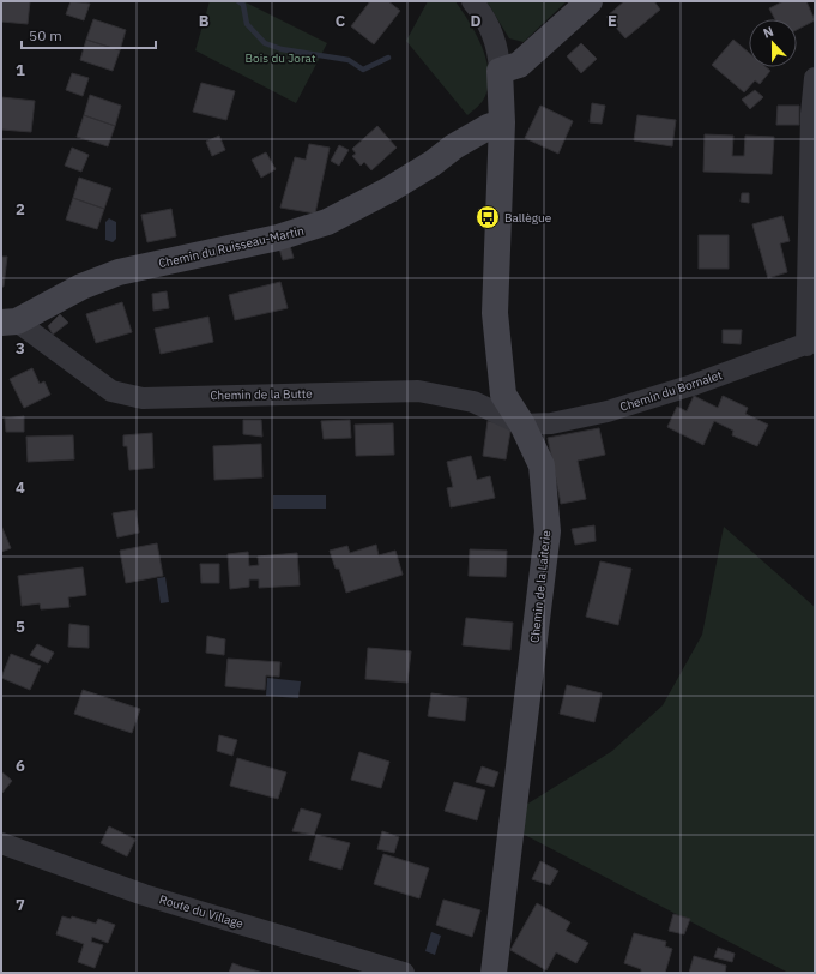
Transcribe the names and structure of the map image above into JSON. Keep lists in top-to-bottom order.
{
  "streets": {
    "street": [
      "Chemin du Ruisseau-Martin",
      "Chemin du Bornalet",
      "Chemin de la Butte",
      "Chemin de la Laiterie",
      "Route du Village"
    ]
  },
  "crossings": [
    ["Chemin du Ruisseau-Martin", "Chemin de la Butte"],
    ["Chemin du Ruisseau-Martin", "Chemin de la Laiterie"],
    ["Chemin du Bornalet", "Chemin de la Butte"],
    ["Chemin du Bornalet", "Chemin de la Laiterie"],
    ["Chemin de la Butte", "Chemin de la Laiterie"]
  ],
  "parks": ["Bois du Jorat"],
  "places": {
    "bus stop": ["Ballègue"]
  },
  "scale_bar": "50 m",
  "north": "top",
  "grid": {
    "columns": [
      "B",
      "C",
      "D",
      "E"
    ],
    "rows": [
      "1",
      "2",
      "3",
      "4",
      "5",
      "6",
      "7"
    ]
  }
}
